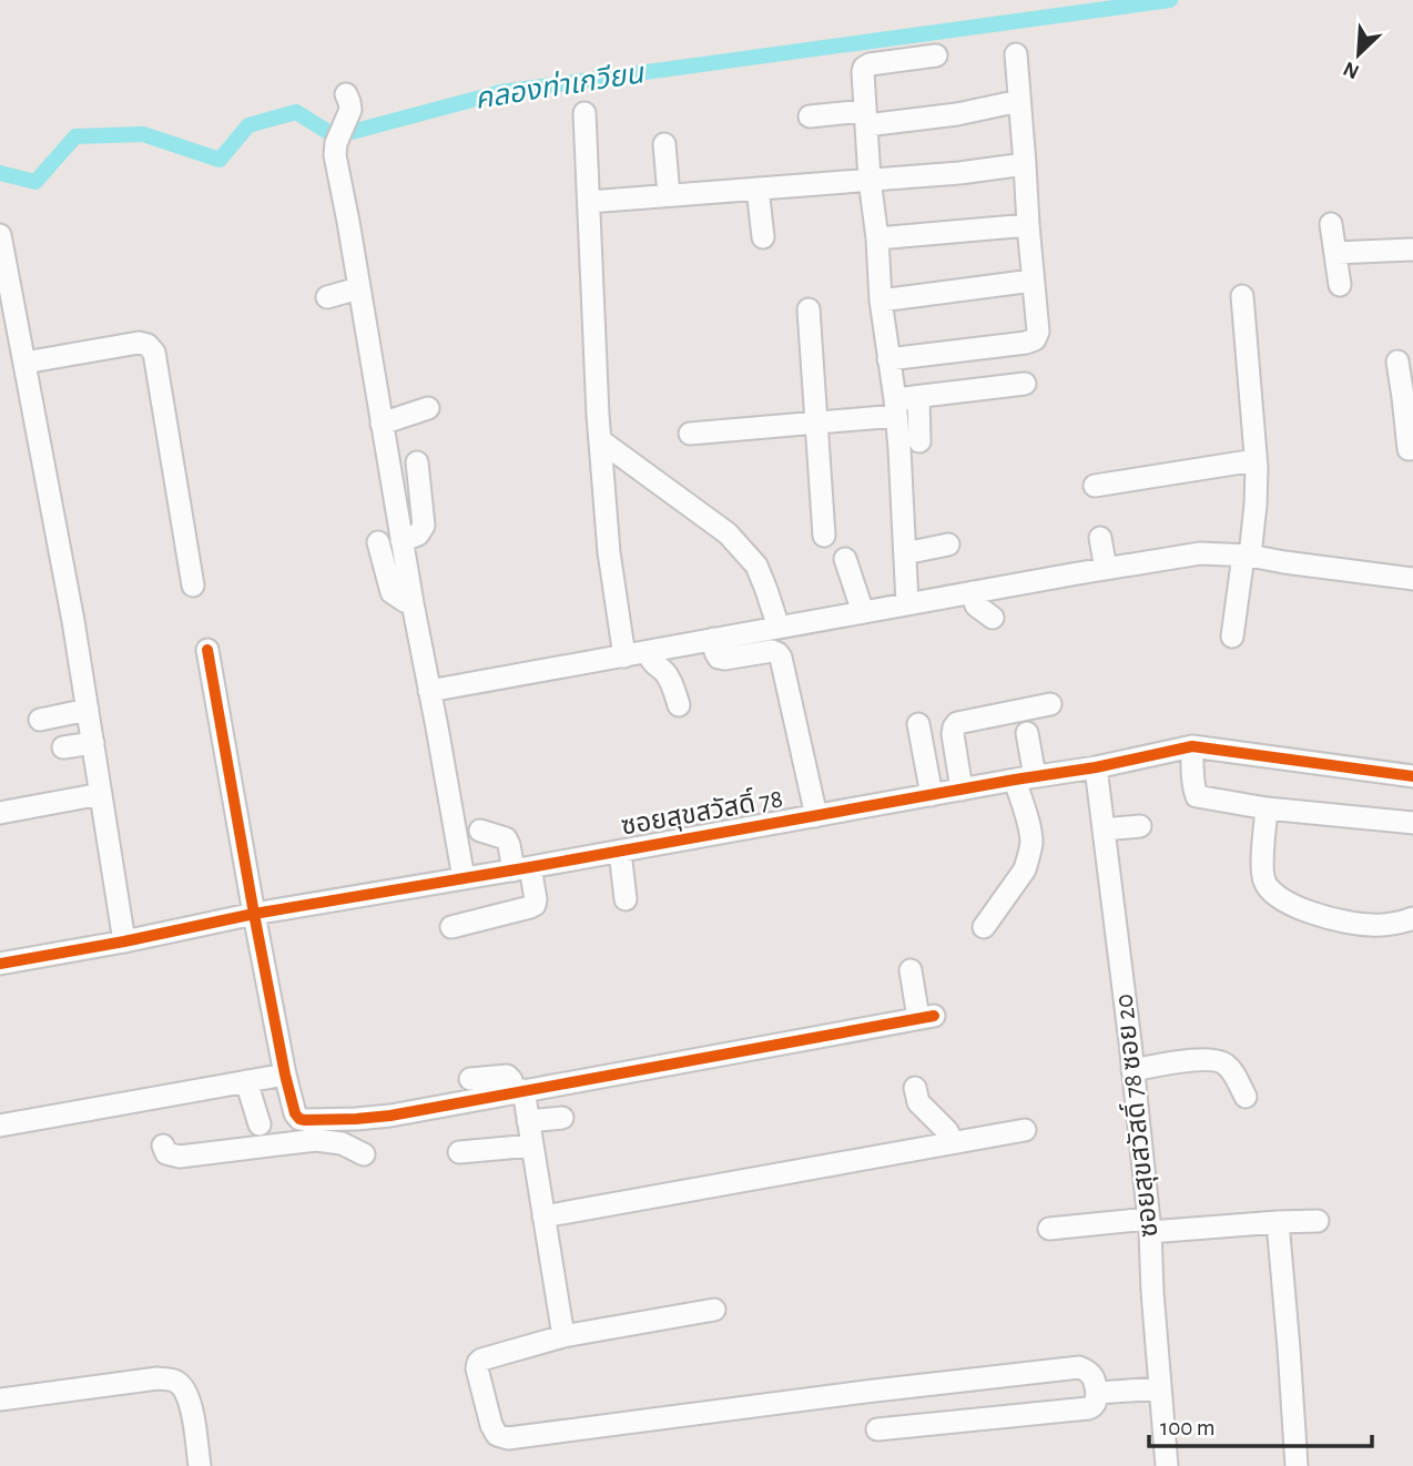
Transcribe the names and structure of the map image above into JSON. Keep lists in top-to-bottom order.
{
  "streets": {
    "street": ["ซอยสุขสวัสดิ์ 78", "ซอยสุขสวัสดิ์ 78 ซอย 20"]
  },
  "crossings": [
    ["ซอยสุขสวัสดิ์ 78", "ซอยสุขสวัสดิ์ 78 ซอย 20"]
  ],
  "water": ["คลองท่าเกวียน"],
  "scale_bar": "100 m",
  "north": "bottom left"
}
